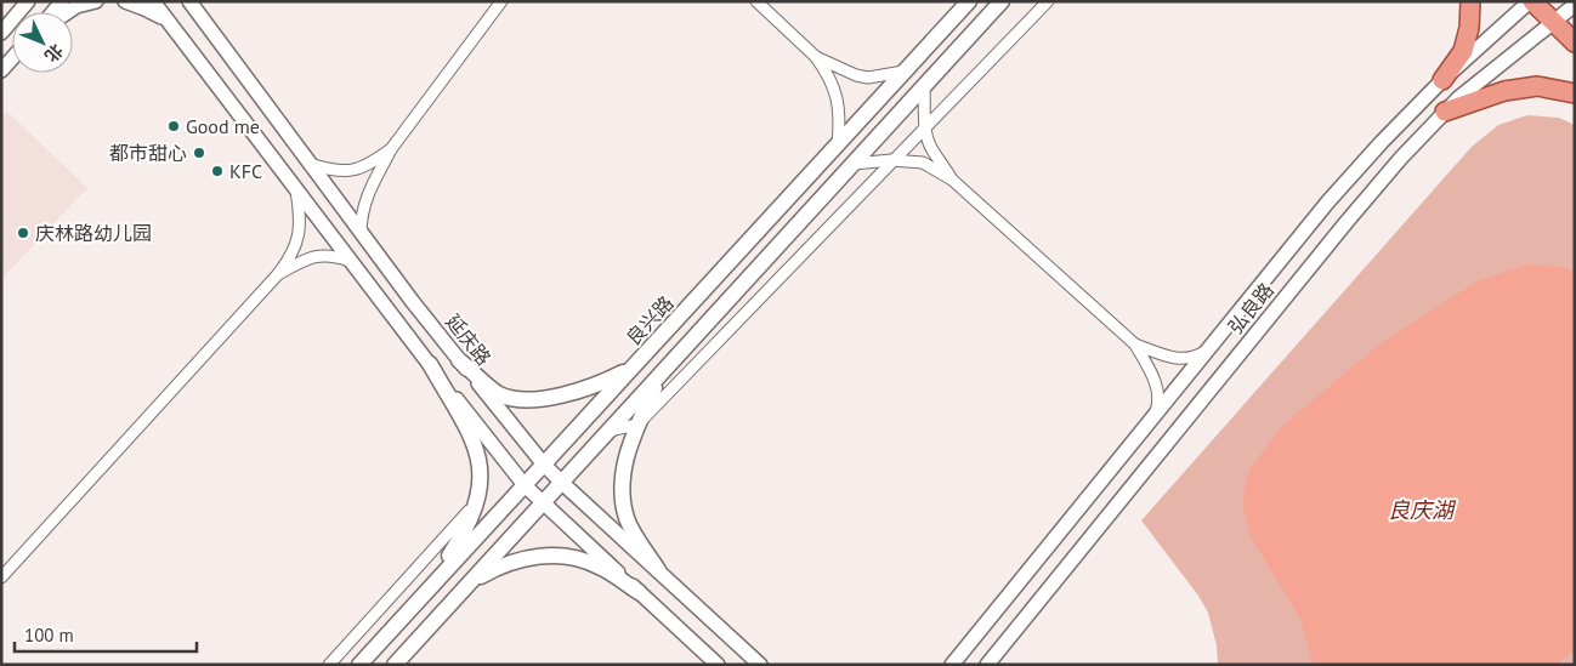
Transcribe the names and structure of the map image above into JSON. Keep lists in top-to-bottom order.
{
  "streets": {
    "main road": ["良兴路"],
    "street": ["弘良路", "延庆路"]
  },
  "crossings": [
    ["良兴路", "延庆路"]
  ],
  "water": ["良庆湖"],
  "places": [
    "Good me",
    "都市甜心",
    "KFC",
    "庆林路幼儿园"
  ],
  "scale_bar": "100 m",
  "north": "bottom right"
}
